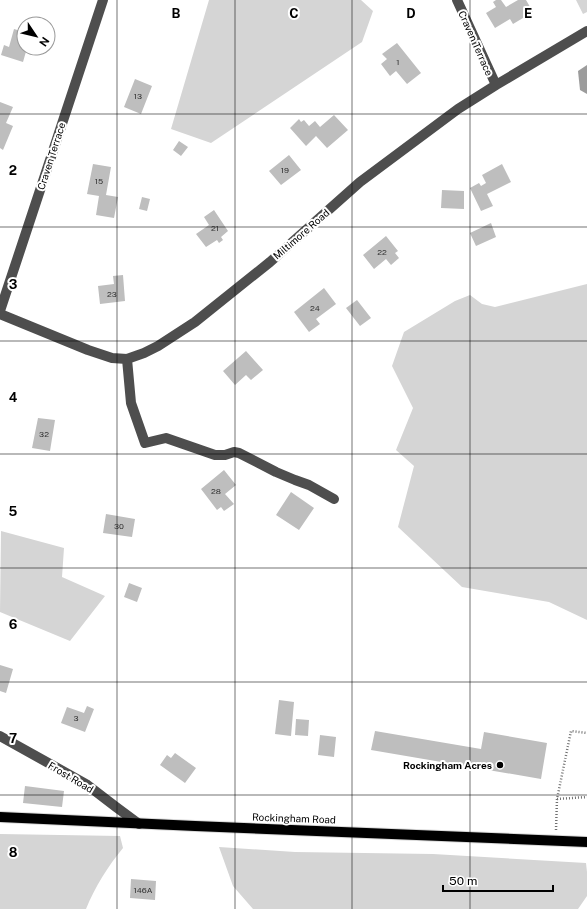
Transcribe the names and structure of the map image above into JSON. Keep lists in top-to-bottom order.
{
  "streets": {
    "main road": ["Rockingham Road"],
    "street": ["Craven Terrace", "Miltimore Road", "Frost Road"]
  },
  "crossings": [
    ["Craven Terrace", "Miltimore Road"],
    ["Frost Road", "Rockingham Road"]
  ],
  "places": ["Rockingham Acres"],
  "house_numbers": [
    "1",
    "13",
    "19",
    "15",
    "21",
    "22",
    "23",
    "24",
    "32",
    "28",
    "30",
    "3",
    "146A"
  ],
  "scale_bar": "50 m",
  "north": "bottom right",
  "grid": {
    "columns": [
      "B",
      "C",
      "D",
      "E"
    ],
    "rows": [
      "2",
      "3",
      "4",
      "5",
      "6",
      "7",
      "8"
    ]
  }
}
